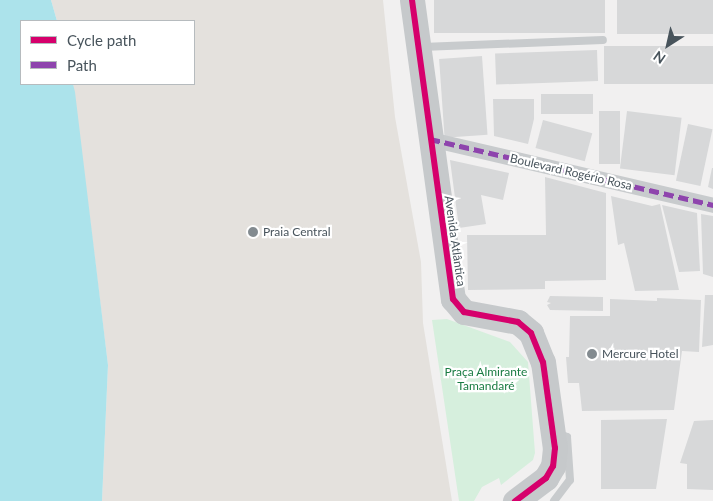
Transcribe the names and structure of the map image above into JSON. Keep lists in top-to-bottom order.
{
  "streets": {
    "main road": ["Avenida Atlântica"],
    "street": ["Boulevard Rogério Rosa"]
  },
  "crossings": [
    ["Boulevard Rogério Rosa", "Avenida Atlântica"]
  ],
  "parks": ["Praça Almirante Tamandaré"],
  "places": ["Praia Central", "Mercure Hotel"],
  "legend": ["Cycle path", "Path"],
  "north": "bottom left"
}
